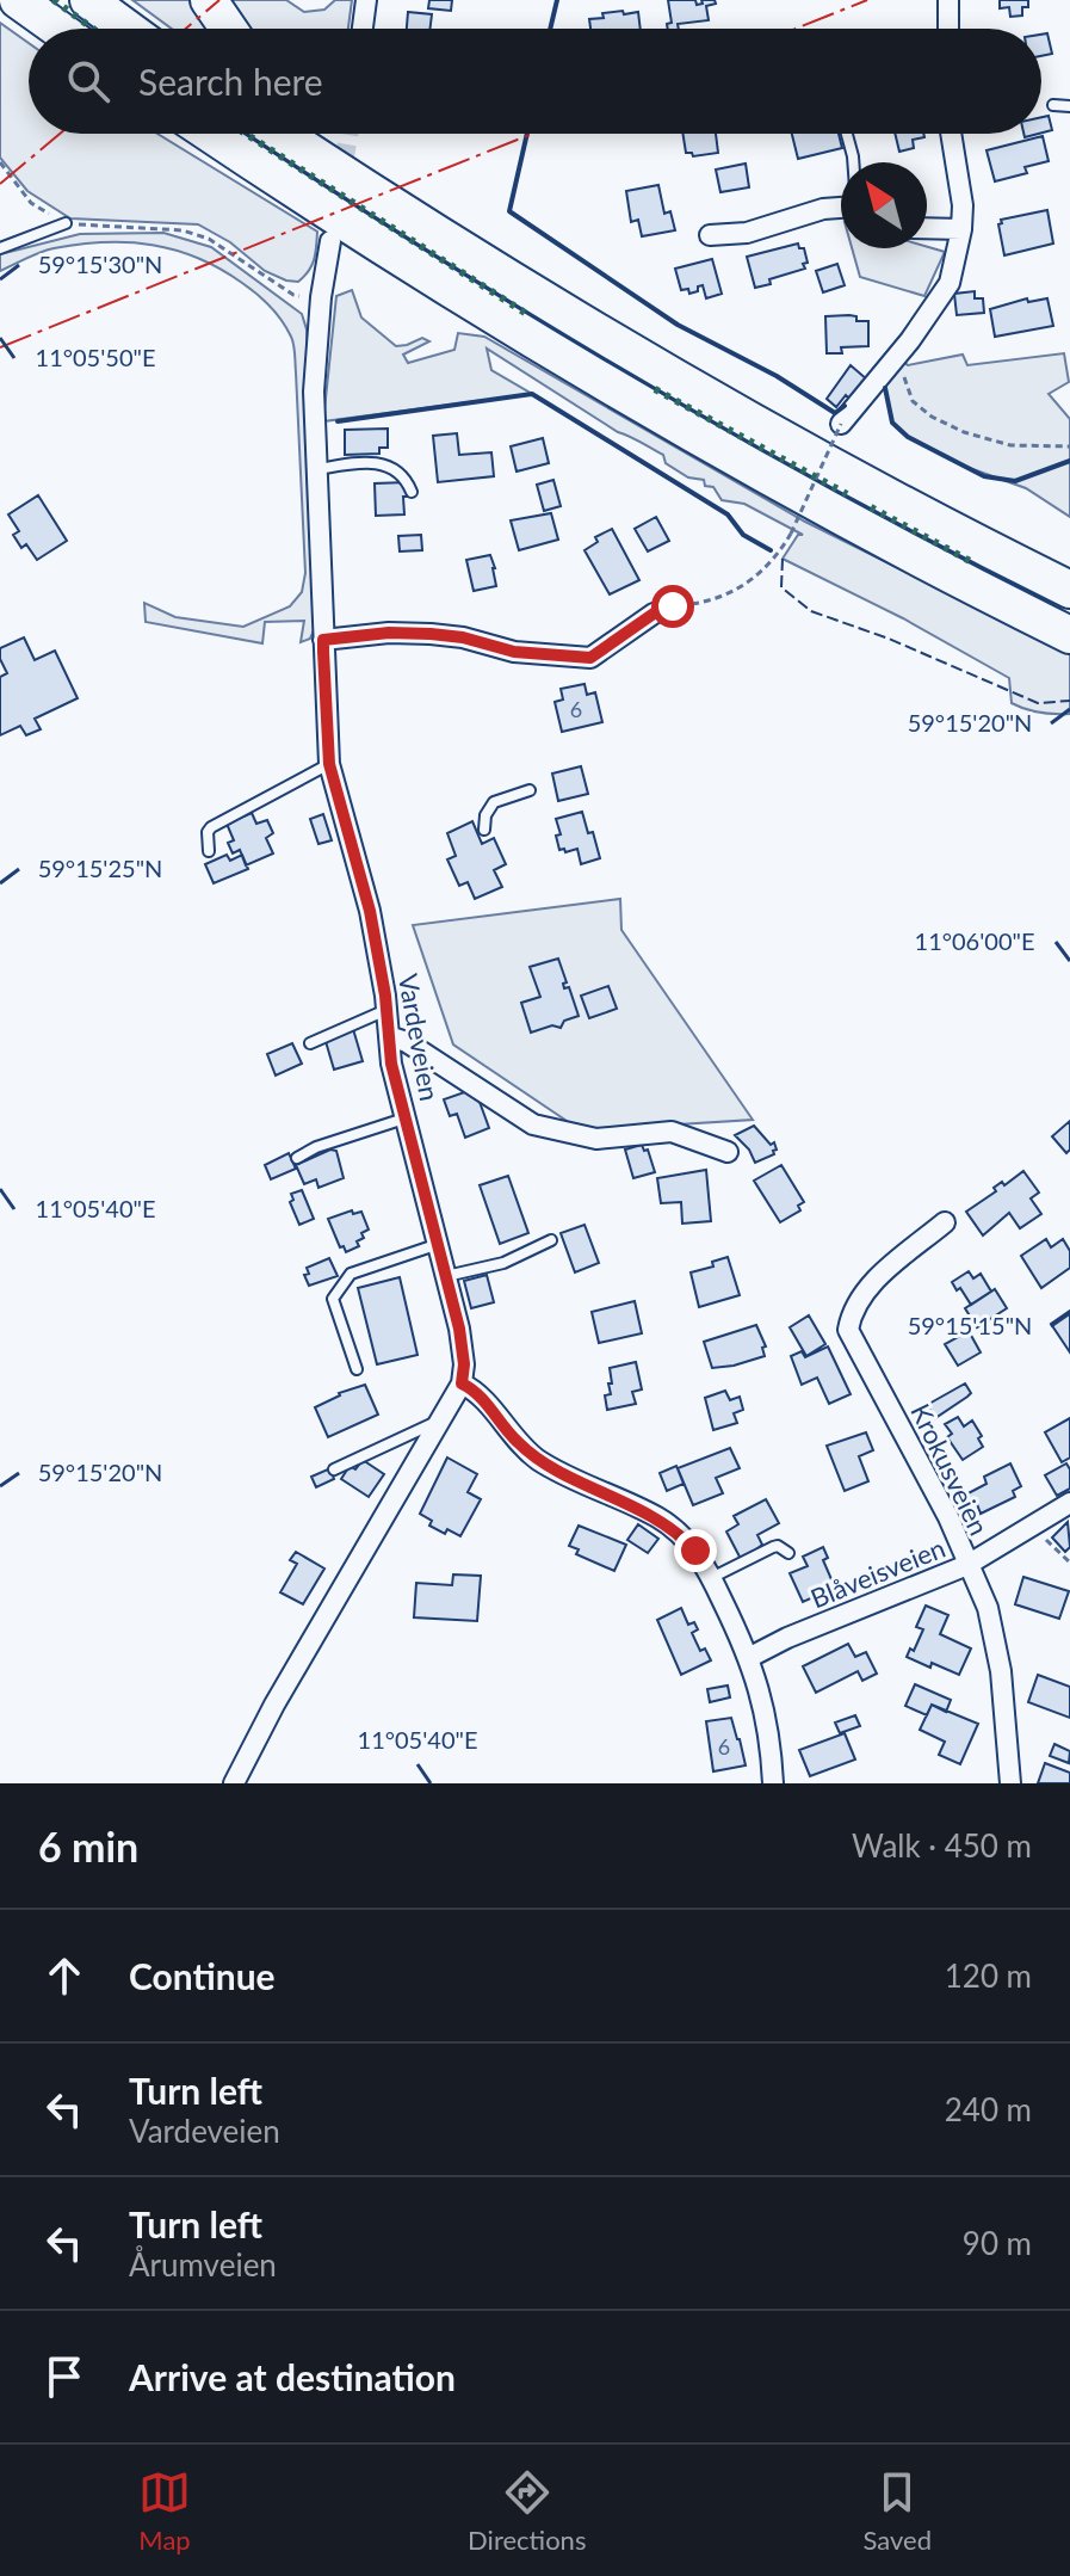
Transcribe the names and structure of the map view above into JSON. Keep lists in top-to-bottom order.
{
  "streets": {
    "street": ["Vardeveien", "Krokusveien", "Blåveisveien"]
  },
  "crossings": [
    ["Krokusveien", "Blåveisveien"]
  ],
  "house_numbers": ["6", "6"],
  "north": "top left",
  "page": {
    "search": "Search here",
    "heading": ["6 min", "Walk · 450 m"],
    "list": [
      ["Continue", "120 m"],
      ["Turn left", "Vardeveien", "240 m"],
      ["Turn left", "Årumveien", "90 m"],
      "Arrive at destination"
    ],
    "nav": ["Map", "Directions", "Saved"]
  },
  "coordinates": [
    "59°15'30\"N",
    "11°05'50\"E",
    "59°15'20\"N",
    "59°15'25\"N",
    "11°06'00\"E",
    "11°05'40\"E",
    "59°15'15\"N"
  ]
}
